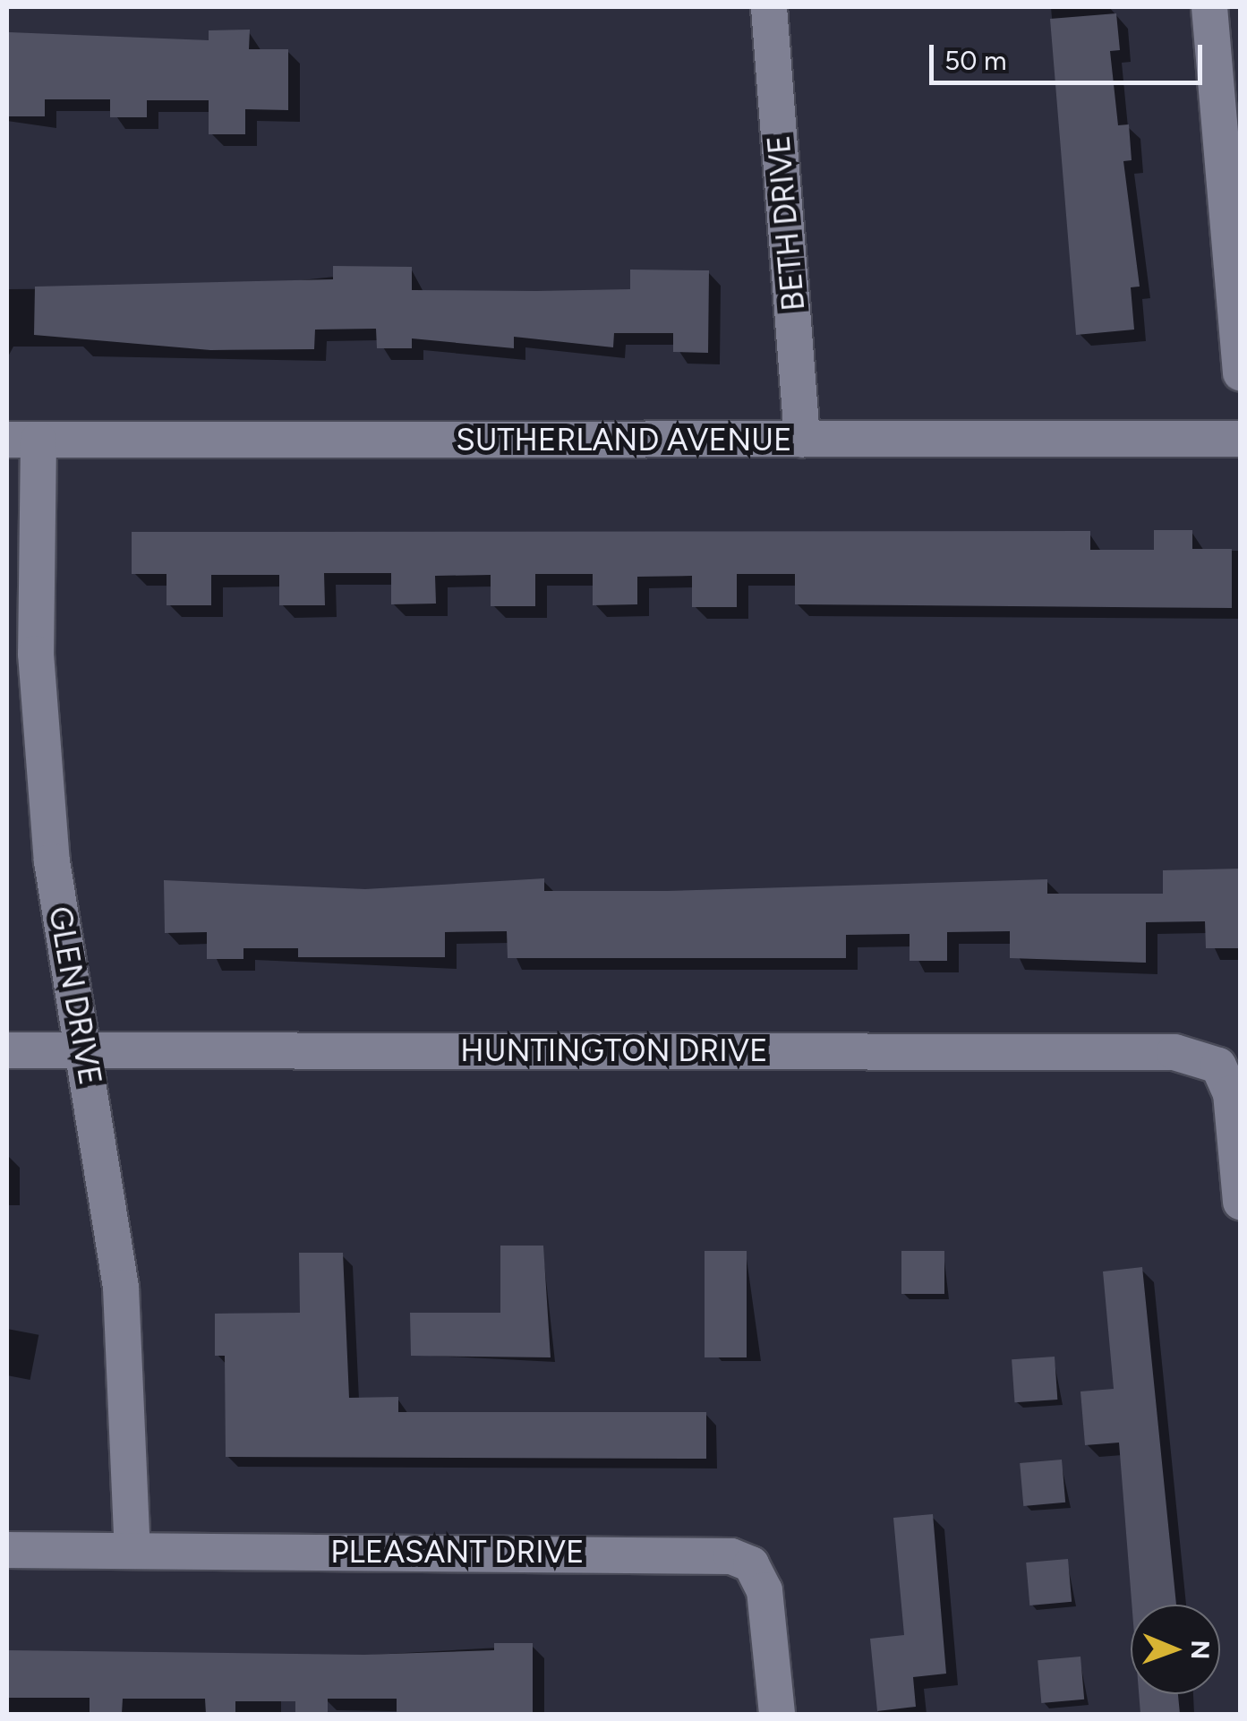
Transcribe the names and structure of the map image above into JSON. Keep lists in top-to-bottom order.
{
  "streets": {
    "street": [
      "BETH DRIVE",
      "SUTHERLAND AVENUE",
      "GLEN DRIVE",
      "HUNTINGTON DRIVE",
      "PLEASANT DRIVE"
    ]
  },
  "crossings": [
    ["BETH DRIVE", "SUTHERLAND AVENUE"],
    ["SUTHERLAND AVENUE", "GLEN DRIVE"],
    ["GLEN DRIVE", "HUNTINGTON DRIVE"],
    ["GLEN DRIVE", "PLEASANT DRIVE"]
  ],
  "scale_bar": "50 m",
  "north": "right"
}
